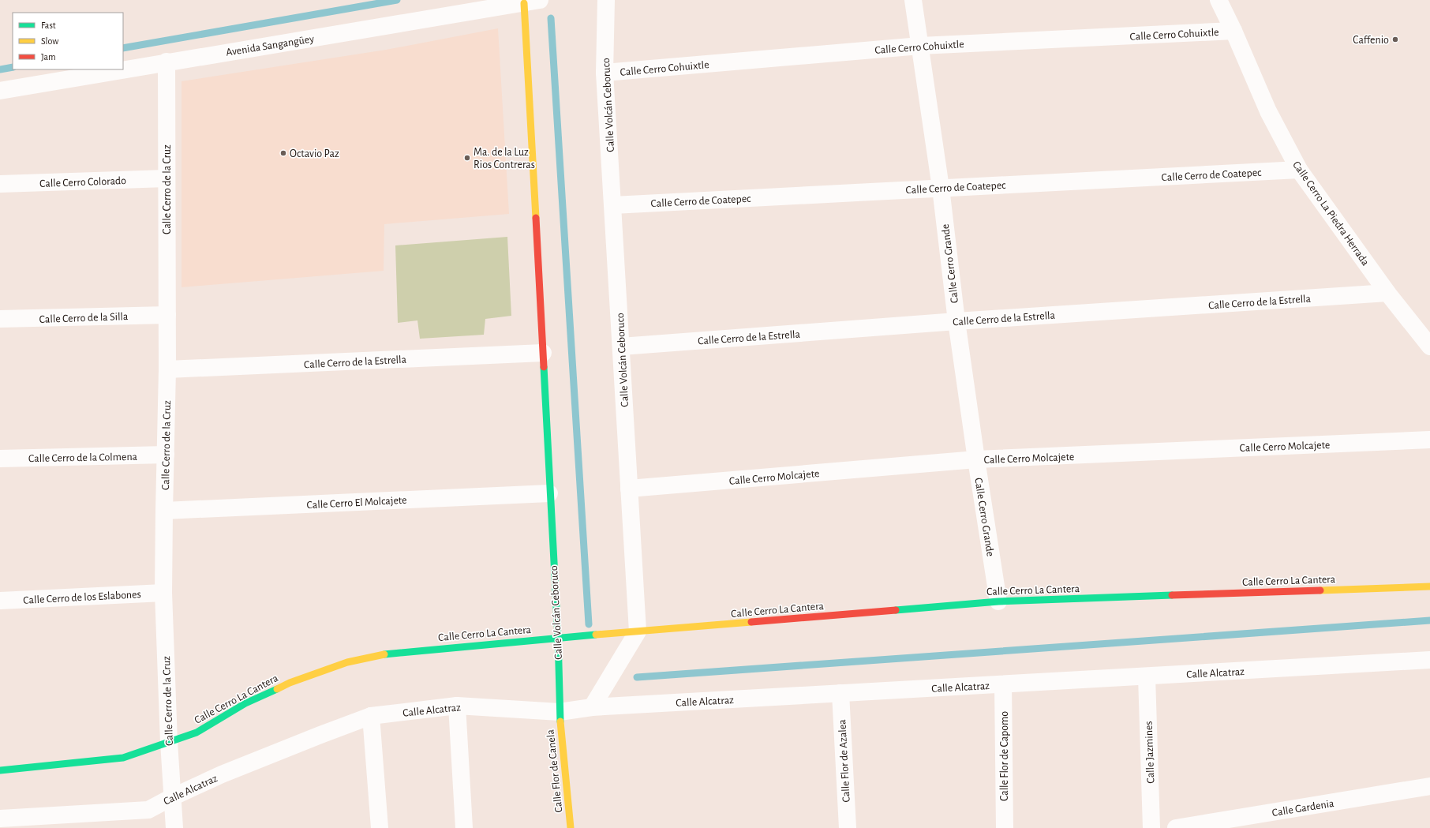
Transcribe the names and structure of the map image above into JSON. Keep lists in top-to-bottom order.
{
  "streets": {
    "street": [
      "Calle Cerro Cohuixtle",
      "Avenida Sangangüey",
      "Calle Volcán Ceboruco",
      "Calle Cerro de Coatepec",
      "Calle Cerro Colorado",
      "Calle Cerro de la Cruz",
      "Calle Cerro La Piedra Herrada",
      "Calle Cerro Grande",
      "Calle Cerro de la Estrella",
      "Calle Cerro de la Silla",
      "Calle Cerro Molcajete",
      "Calle Cerro de la Colmena",
      "Calle Cerro El Molcajete",
      "Calle Cerro La Cantera",
      "Calle Cerro de los Eslabones",
      "Calle Alcatraz",
      "Calle Jazmines",
      "Calle Flor de Capomo",
      "Calle Flor de Azalea",
      "Calle Flor de Canela",
      "Calle Gardenia"
    ]
  },
  "crossings": [
    ["Calle Cerro Cohuixtle", "Calle Volcán Ceboruco"],
    ["Calle Cerro Cohuixtle", "Calle Cerro La Piedra Herrada"],
    ["Calle Cerro Cohuixtle", "Calle Cerro Grande"],
    ["Avenida Sangangüey", "Calle Volcán Ceboruco"],
    ["Avenida Sangangüey", "Calle Cerro de la Cruz"],
    ["Calle Volcán Ceboruco", "Calle Cerro de Coatepec"],
    ["Calle Volcán Ceboruco", "Calle Cerro de la Estrella"],
    ["Calle Volcán Ceboruco", "Calle Cerro Molcajete"],
    ["Calle Volcán Ceboruco", "Calle Cerro El Molcajete"],
    ["Calle Volcán Ceboruco", "Calle Cerro La Cantera"],
    ["Calle Volcán Ceboruco", "Calle Alcatraz"],
    ["Calle Volcán Ceboruco", "Calle Flor de Canela"],
    ["Calle Cerro de Coatepec", "Calle Cerro La Piedra Herrada"],
    ["Calle Cerro de Coatepec", "Calle Cerro Grande"],
    ["Calle Cerro Colorado", "Calle Cerro de la Cruz"],
    ["Calle Cerro de la Cruz", "Calle Cerro de la Estrella"],
    ["Calle Cerro de la Cruz", "Calle Cerro de la Silla"],
    ["Calle Cerro de la Cruz", "Calle Cerro de la Colmena"],
    ["Calle Cerro de la Cruz", "Calle Cerro El Molcajete"],
    ["Calle Cerro de la Cruz", "Calle Cerro La Cantera"],
    ["Calle Cerro de la Cruz", "Calle Cerro de los Eslabones"],
    ["Calle Cerro de la Cruz", "Calle Alcatraz"],
    ["Calle Cerro La Piedra Herrada", "Calle Cerro de la Estrella"],
    ["Calle Cerro Grande", "Calle Cerro de la Estrella"],
    ["Calle Cerro Grande", "Calle Cerro Molcajete"],
    ["Calle Cerro Grande", "Calle Cerro La Cantera"],
    ["Calle Alcatraz", "Calle Jazmines"],
    ["Calle Alcatraz", "Calle Flor de Capomo"],
    ["Calle Alcatraz", "Calle Flor de Azalea"],
    ["Calle Alcatraz", "Calle Flor de Canela"]
  ],
  "places": ["Caffenio", "Octavio Paz", "Ma. de la Luz Rios Contreras"],
  "legend": ["Fast", "Slow", "Jam"]
}
